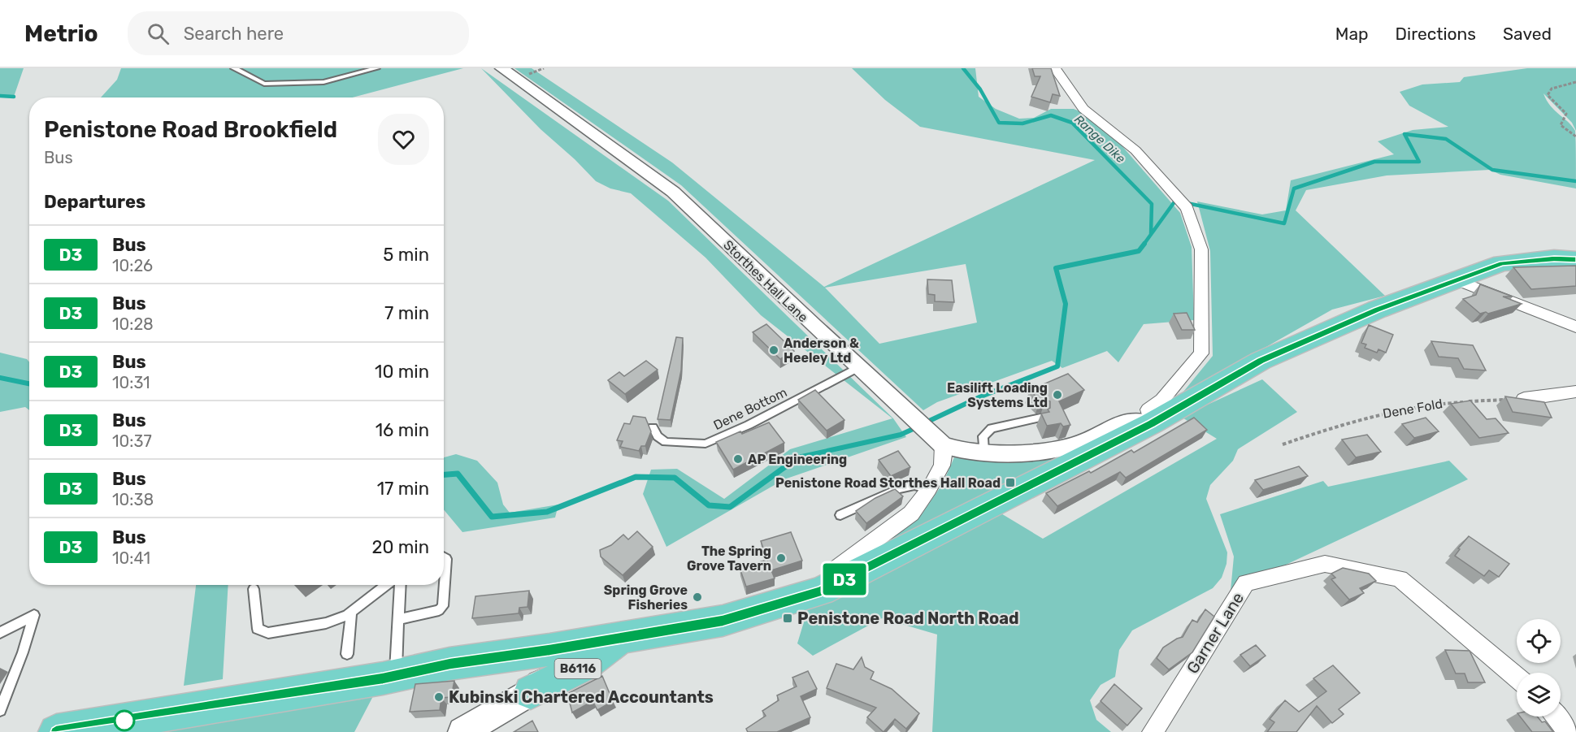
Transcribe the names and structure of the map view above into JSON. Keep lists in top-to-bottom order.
{
  "streets": {
    "highway": ["B6116"],
    "street": ["Storthes Hall Lane", "Garner Lane"],
    "lane": ["Dene Bottom"],
    "path": ["Dene Fold"]
  },
  "crossings": [
    ["Storthes Hall Lane", "Dene Bottom"]
  ],
  "water": ["Range Dike"],
  "places": {
    "other": [
      "Anderson & Heeley Ltd",
      "Easilift Loading Systems Ltd",
      "AP Engineering",
      "The Spring Grove Tavern",
      "Spring Grove Fisheries",
      "Kubinski Chartered Accountants"
    ],
    "transit": ["Penistone Road Storthes Hall Road", "Penistone Road North Road"]
  },
  "lines": ["bus line D3"],
  "page": {
    "header": "Metrio",
    "search": "Search here",
    "nav": ["Map", "Directions", "Saved"],
    "on_map": "D3",
    "heading": [
      ["Penistone Road Brookfield", "Bus"],
      "Departures"
    ],
    "list": [
      {
        "mark": "D3",
        "name": "Bus",
        "note": "10:26",
        "value": "5 min"
      },
      {
        "mark": "D3",
        "name": "Bus",
        "note": "10:28",
        "value": "7 min"
      },
      {
        "mark": "D3",
        "name": "Bus",
        "note": "10:31",
        "value": "10 min"
      },
      {
        "mark": "D3",
        "name": "Bus",
        "note": "10:37",
        "value": "16 min"
      },
      {
        "mark": "D3",
        "name": "Bus",
        "note": "10:38",
        "value": "17 min"
      },
      {
        "mark": "D3",
        "name": "Bus",
        "note": "10:41",
        "value": "20 min"
      }
    ]
  }
}
